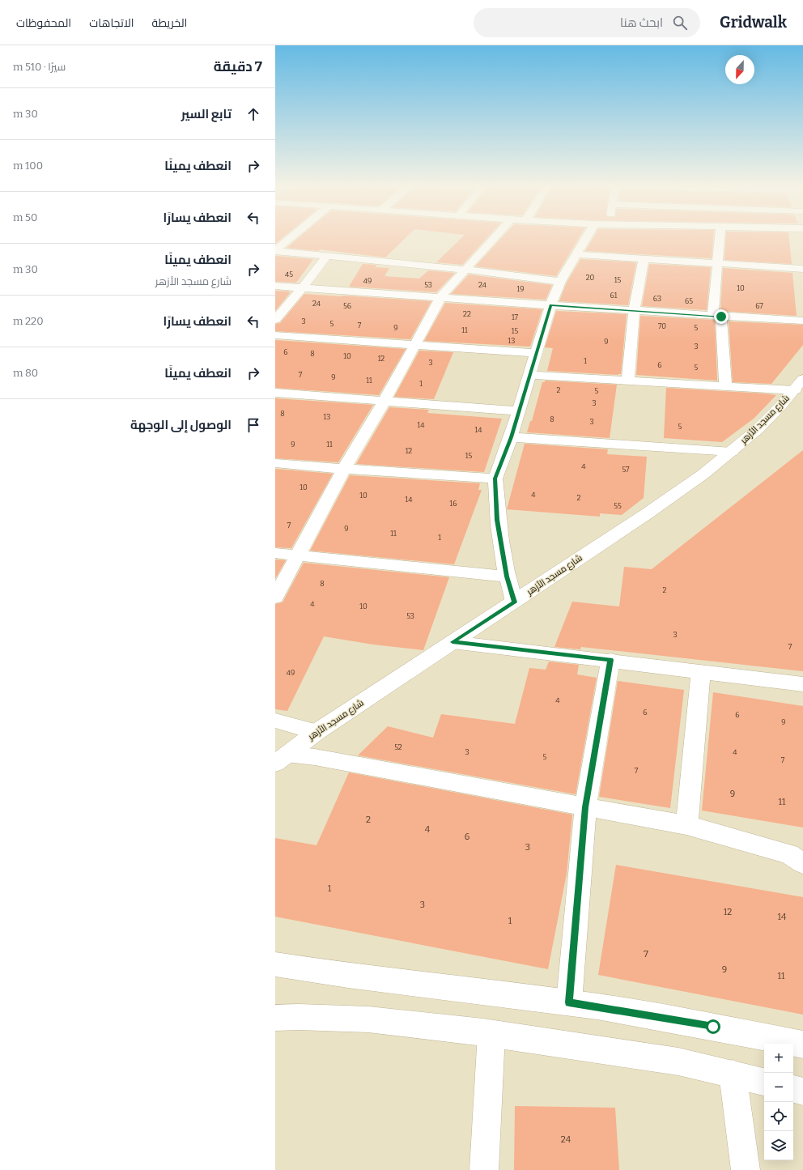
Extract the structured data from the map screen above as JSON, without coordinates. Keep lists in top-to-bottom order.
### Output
{
  "streets": {
    "street": ["شارع مسجد الأزهر"]
  },
  "house_numbers": [
    "45",
    "20",
    "15",
    "49",
    "53",
    "24",
    "10",
    "19",
    "61",
    "63",
    "65",
    "24",
    "56",
    "67",
    "22",
    "17",
    "3",
    "5",
    "7",
    "70",
    "9",
    "5",
    "11",
    "15",
    "13",
    "9",
    "3",
    "6",
    "8",
    "10",
    "12",
    "1",
    "3",
    "6",
    "5",
    "7",
    "9",
    "11",
    "1",
    "2",
    "5",
    "3",
    "8",
    "13",
    "8",
    "3",
    "14",
    "5",
    "14",
    "9",
    "11",
    "12",
    "15",
    "4",
    "57",
    "10",
    "4",
    "10",
    "2",
    "14",
    "16",
    "55",
    "7",
    "9",
    "11",
    "1",
    "8",
    "2",
    "4",
    "10",
    "53",
    "3",
    "7",
    "49",
    "4",
    "6",
    "6",
    "9",
    "52",
    "3",
    "4",
    "5",
    "7",
    "7",
    "9",
    "11",
    "2",
    "4",
    "6",
    "3",
    "1",
    "3",
    "12",
    "14",
    "1",
    "7",
    "9",
    "11",
    "24"
  ],
  "north": "bottom",
  "page": {
    "header": "Gridwalk",
    "search": "ابحث هنا",
    "nav": ["الخريطة", "الاتجاهات", "المحفوظات"],
    "heading": ["7 دقيقة", "سيرًا · 510 m"],
    "list": [
      ["تابع السير", "30 m"],
      ["انعطف يمينًا", "100 m"],
      ["انعطف يسارًا", "50 m"],
      ["انعطف يمينًا", "شارع مسجد الأزهر", "30 m"],
      ["انعطف يسارًا", "220 m"],
      ["انعطف يمينًا", "80 m"],
      "الوصول إلى الوجهة"
    ],
    "map_buttons": ["+", "−"]
  }
}
